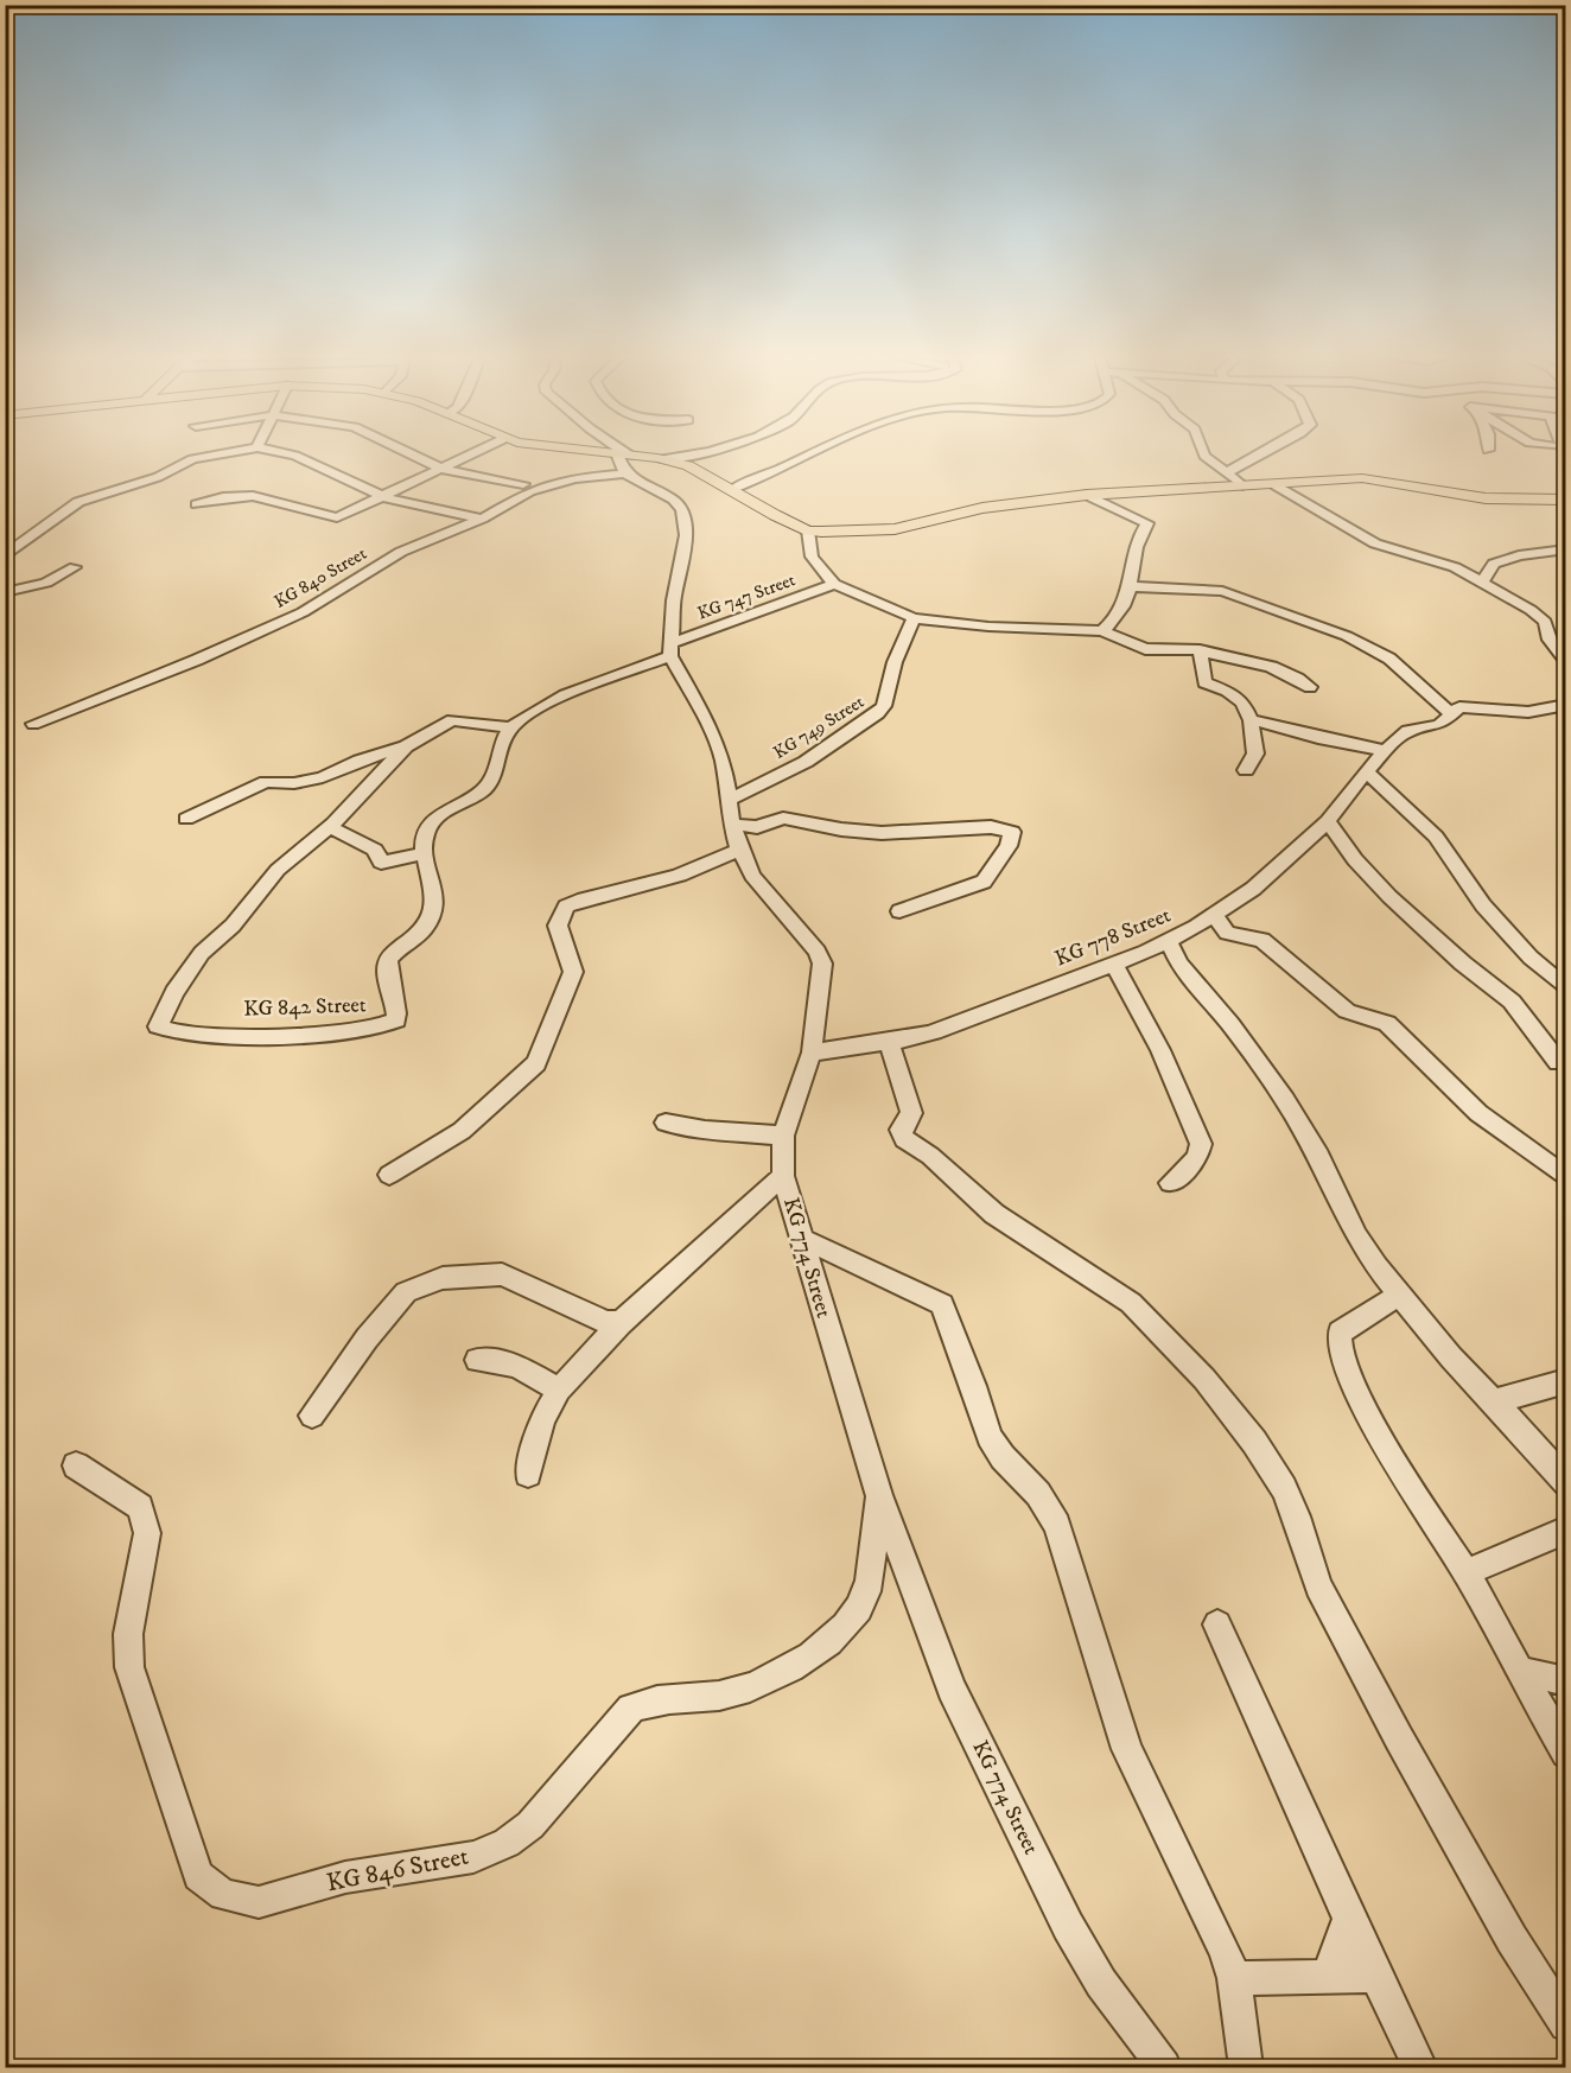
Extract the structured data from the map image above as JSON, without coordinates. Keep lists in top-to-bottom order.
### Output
{
  "streets": {
    "street": [
      "KG 840 Street",
      "KG 747 Street",
      "KG 749 Street",
      "KG 778 Street",
      "KG 842 Street",
      "KG 774 Street",
      "KG 846 Street"
    ]
  },
  "crossings": [
    ["KG 747 Street", "KG 774 Street"],
    ["KG 749 Street", "KG 774 Street"],
    ["KG 778 Street", "KG 774 Street"],
    ["KG 774 Street", "KG 846 Street"]
  ]
}
